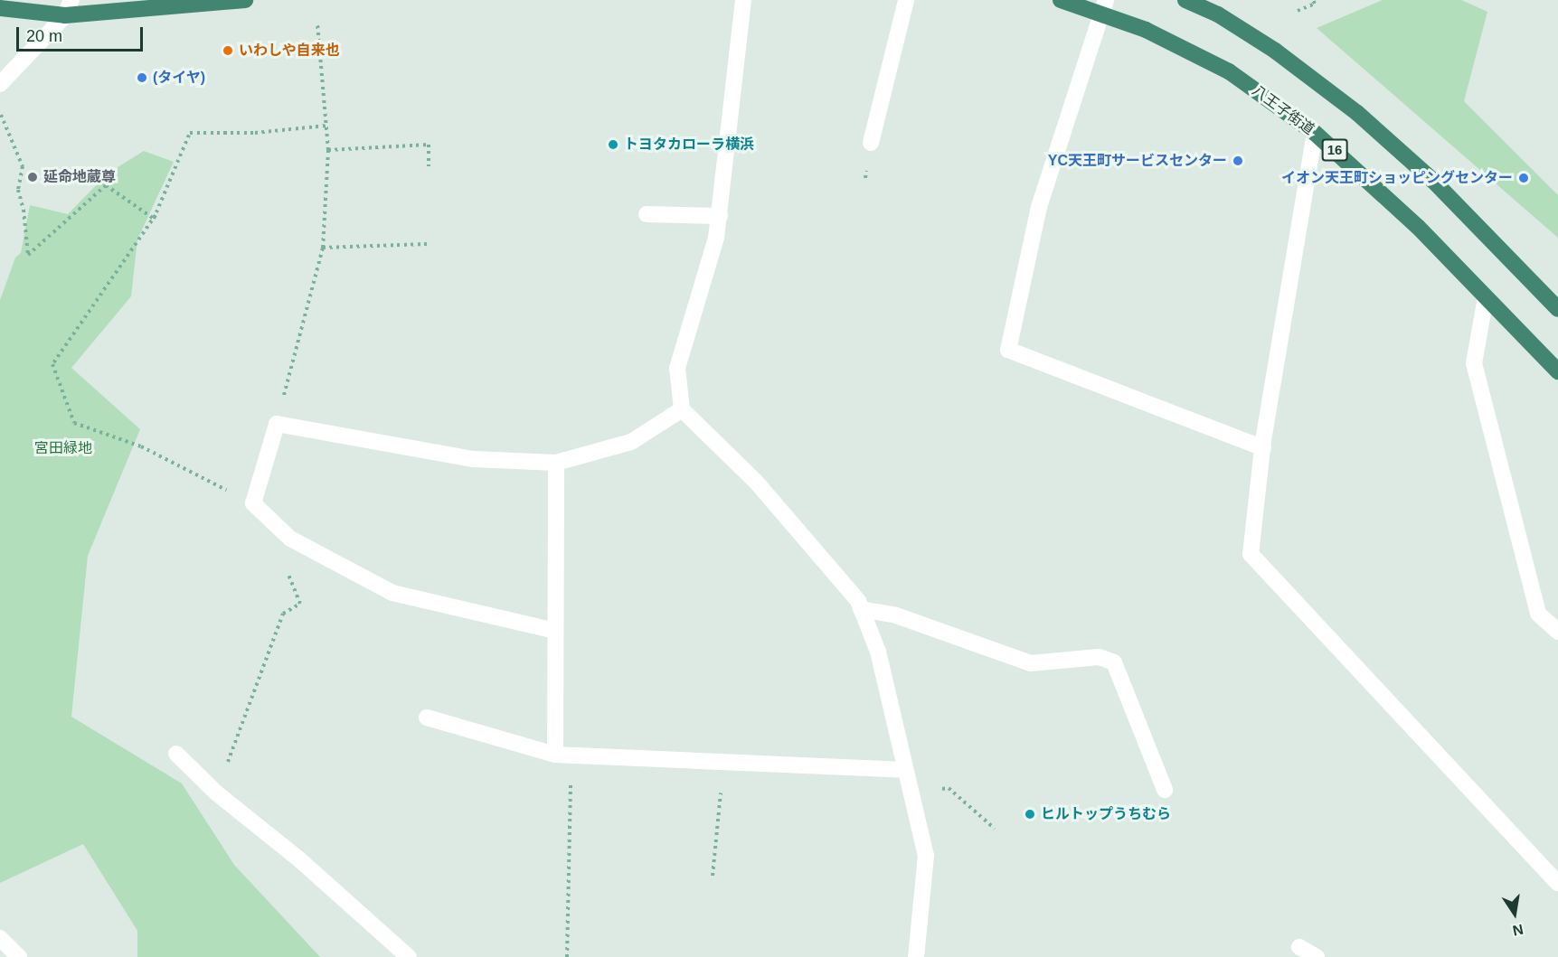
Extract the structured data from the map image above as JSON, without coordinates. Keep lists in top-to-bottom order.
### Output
{
  "streets": {
    "highway": ["八王子街道", "16"]
  },
  "parks": ["宮田緑地"],
  "places": [
    "いわしや自来也",
    "(タイヤ)",
    "トヨタカローラ横浜",
    "YC天王町サービスセンター",
    "延命地蔵尊",
    "イオン天王町ショッピングセンター",
    "ヒルトップうちむら"
  ],
  "scale_bar": "20 m",
  "north": "bottom"
}
